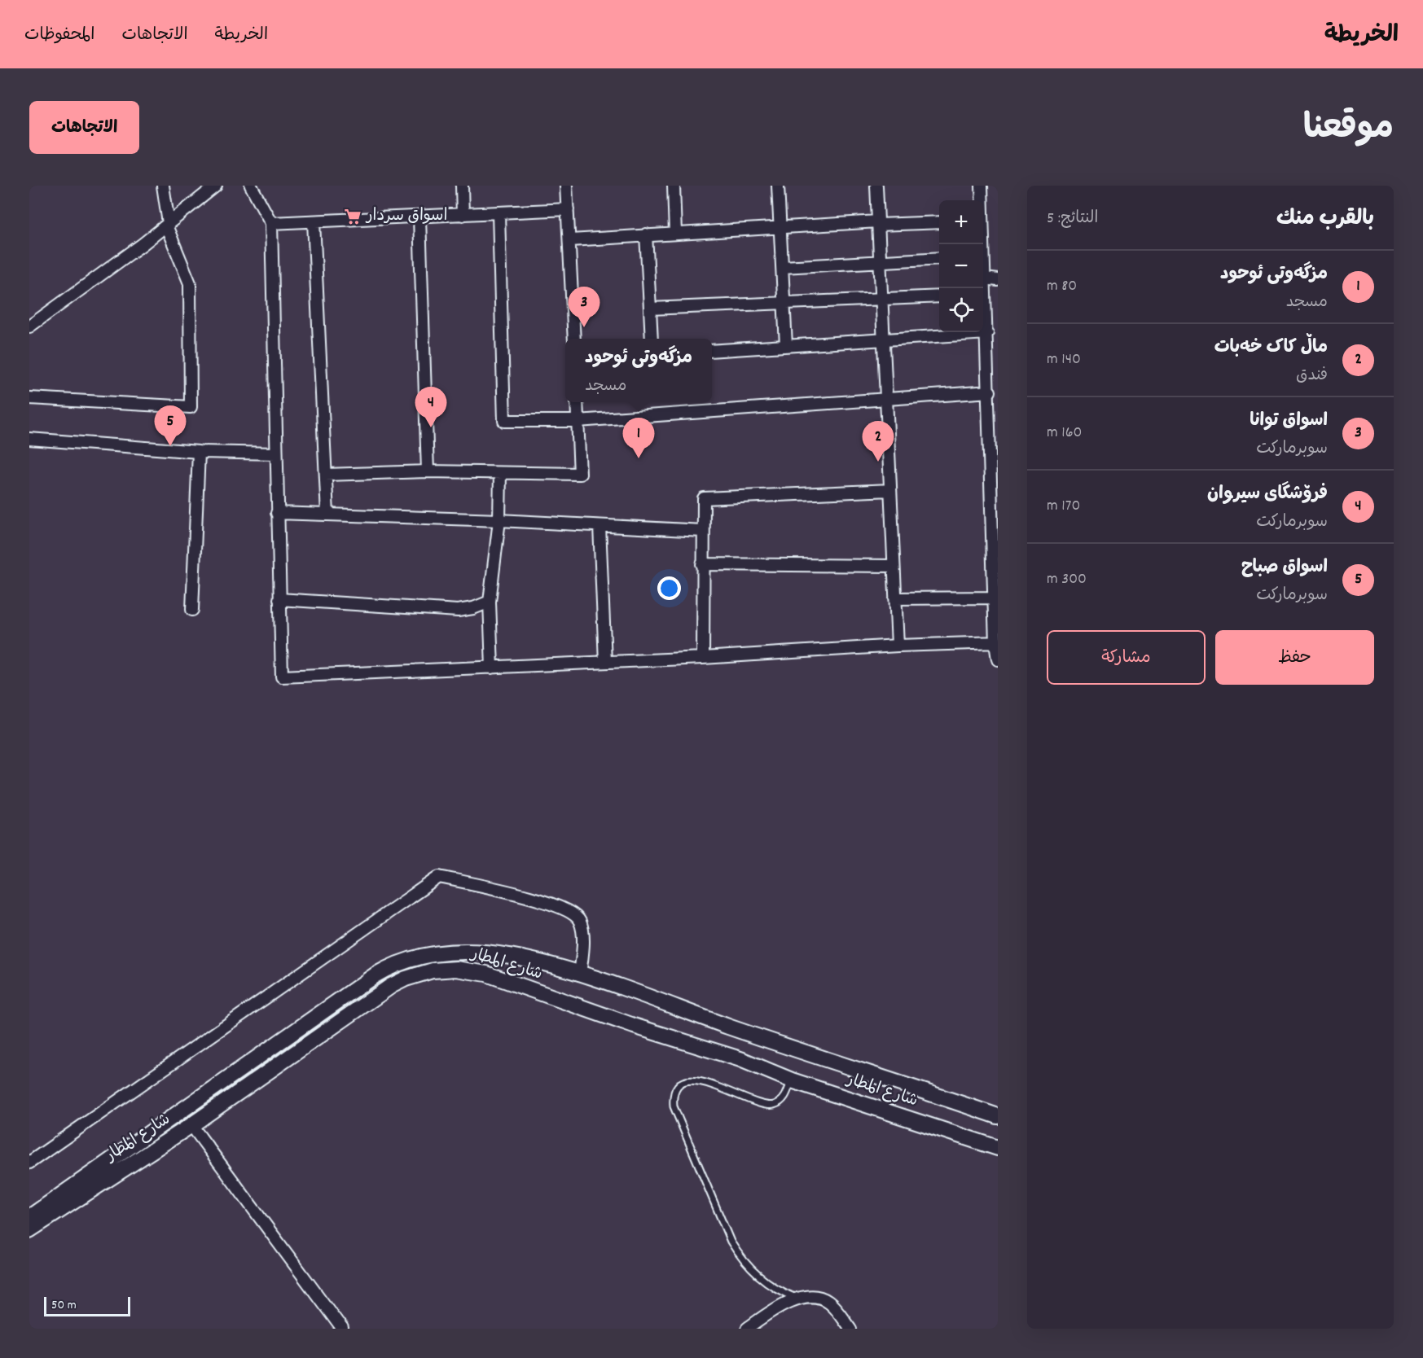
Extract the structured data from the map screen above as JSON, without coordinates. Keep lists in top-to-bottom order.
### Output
{
  "streets": {
    "main road": ["شارع المطار"]
  },
  "places": {
    "supermarket": ["اسواق سردار"]
  },
  "scale_bar": "50 m",
  "page": {
    "header": "الخريطة",
    "nav": ["الخريطة", "الاتجاهات", "المحفوظات"],
    "title": "موقعنا",
    "buttons": [
      "الاتجاهات",
      ["حفظ", "مشاركة"]
    ],
    "heading": ["بالقرب منك", "النتائج: 5"],
    "map_buttons": ["+", "−"],
    "list": [
      {
        "mark": "1",
        "name": "مزگەوتی ئوحود",
        "note": "مسجد",
        "value": "80 m"
      },
      {
        "mark": "2",
        "name": "ماڵ کاک خەبات",
        "note": "فندق",
        "value": "140 m"
      },
      {
        "mark": "3",
        "name": "اسواق توانا",
        "note": "سوبرماركت",
        "value": "160 m"
      },
      {
        "mark": "4",
        "name": "فرۆشگای سیروان",
        "note": "سوبرماركت",
        "value": "170 m"
      },
      {
        "mark": "5",
        "name": "اسواق صباح",
        "note": "سوبرماركت",
        "value": "300 m"
      }
    ],
    "pins": [
      "3",
      "4",
      "5",
      "1",
      "2"
    ],
    "popup": ["مزگەوتی ئوحود", "مسجد"],
    "scale": "50 m"
  }
}
